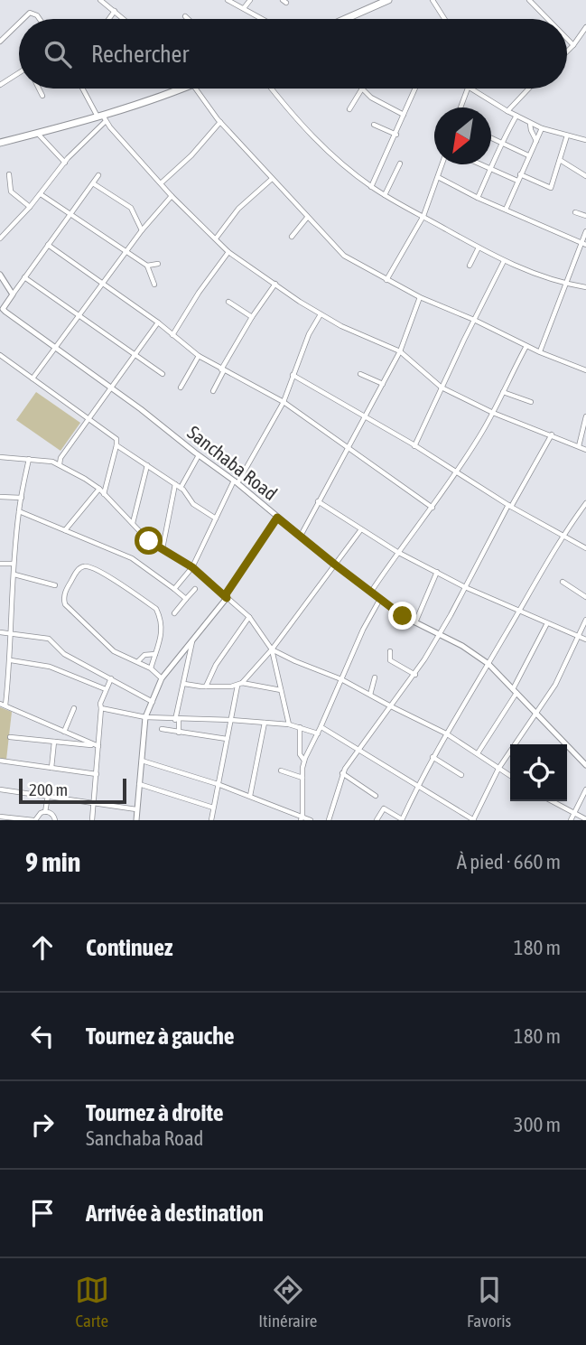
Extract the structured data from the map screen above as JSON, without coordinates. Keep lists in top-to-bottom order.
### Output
{
  "streets": {
    "street": ["Sanchaba Road"]
  },
  "scale_bar": "200 m",
  "north": "bottom left",
  "page": {
    "search": "Rechercher",
    "scale": "200 m",
    "heading": ["9 min", "À pied · 660 m"],
    "list": [
      ["Continuez", "180 m"],
      ["Tournez à gauche", "180 m"],
      ["Tournez à droite", "Sanchaba Road", "300 m"],
      "Arrivée à destination"
    ],
    "nav": ["Carte", "Itinéraire", "Favoris"]
  }
}
